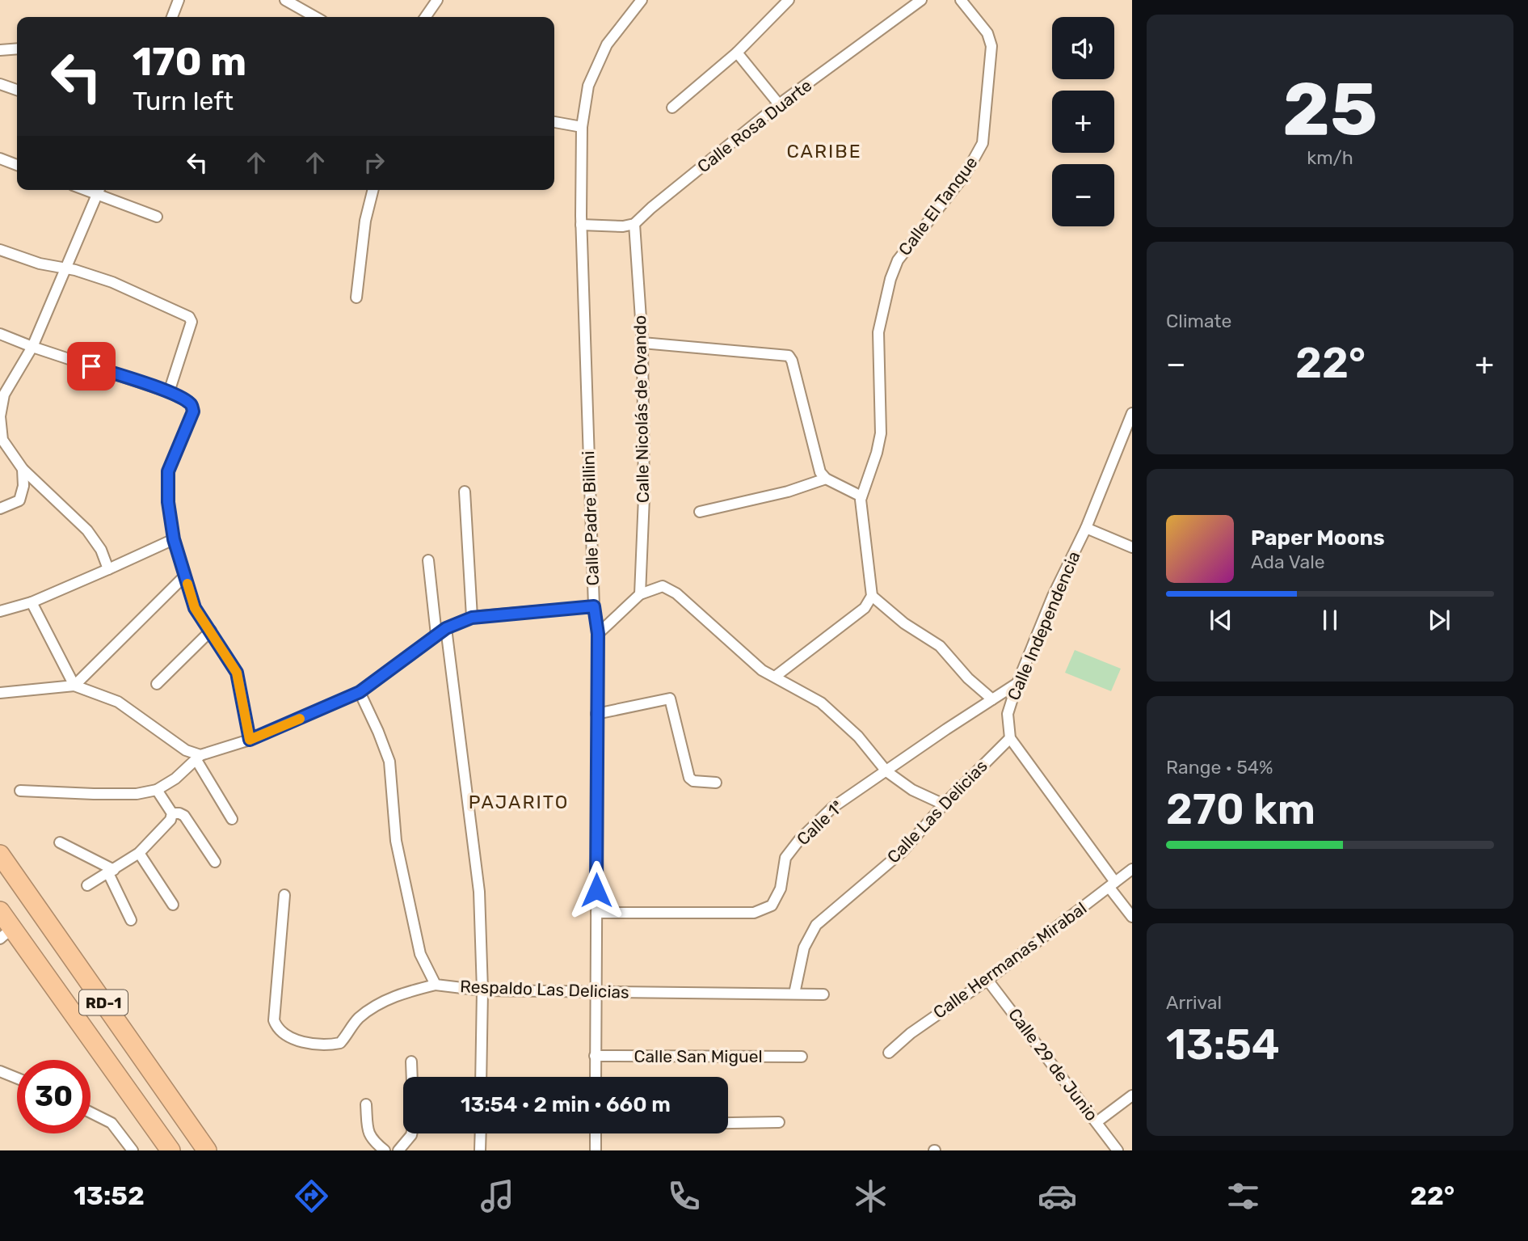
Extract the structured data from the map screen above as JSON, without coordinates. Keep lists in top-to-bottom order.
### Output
{
  "streets": {
    "highway": ["RD-1"],
    "street": [
      "Calle Rosa Duarte",
      "Calle El Tanque",
      "Calle Nicolás de Ovando",
      "Calle Padre Billini",
      "Calle Independencia",
      "Calle Las Delicias",
      "Calle 1ª",
      "Calle Hermanas Mirabal",
      "Respaldo Las Delicias",
      "Calle San Miguel",
      "Calle 29 de Junio"
    ]
  },
  "crossings": [
    ["Calle Rosa Duarte", "Calle Nicolás de Ovando"],
    ["Calle Padre Billini", "Calle 1ª"],
    ["Calle Padre Billini", "Respaldo Las Delicias"],
    ["Calle Padre Billini", "Calle San Miguel"],
    ["Calle Independencia", "Calle Las Delicias"],
    ["Calle Independencia", "Calle 1ª"],
    ["Calle Las Delicias", "Respaldo Las Delicias"],
    ["Calle Hermanas Mirabal", "Calle 29 de Junio"]
  ],
  "districts": ["CARIBE", "PAJARITO"],
  "page": {
    "tile": [
      ["25", "km/h"],
      "Climate",
      ["Range · 54%", "270 km"],
      ["Arrival", "13:54"]
    ],
    "map_buttons": ["+", "−"],
    "turn": ["170 m", "Turn left"],
    "heat": ["−", "22°", "+"],
    "song": ["Paper Moons", "Ada Vale"],
    "limit": "30",
    "trip": "13:54 · 2 min · 660 m",
    "tabs": ["13:52", "22°"]
  }
}
